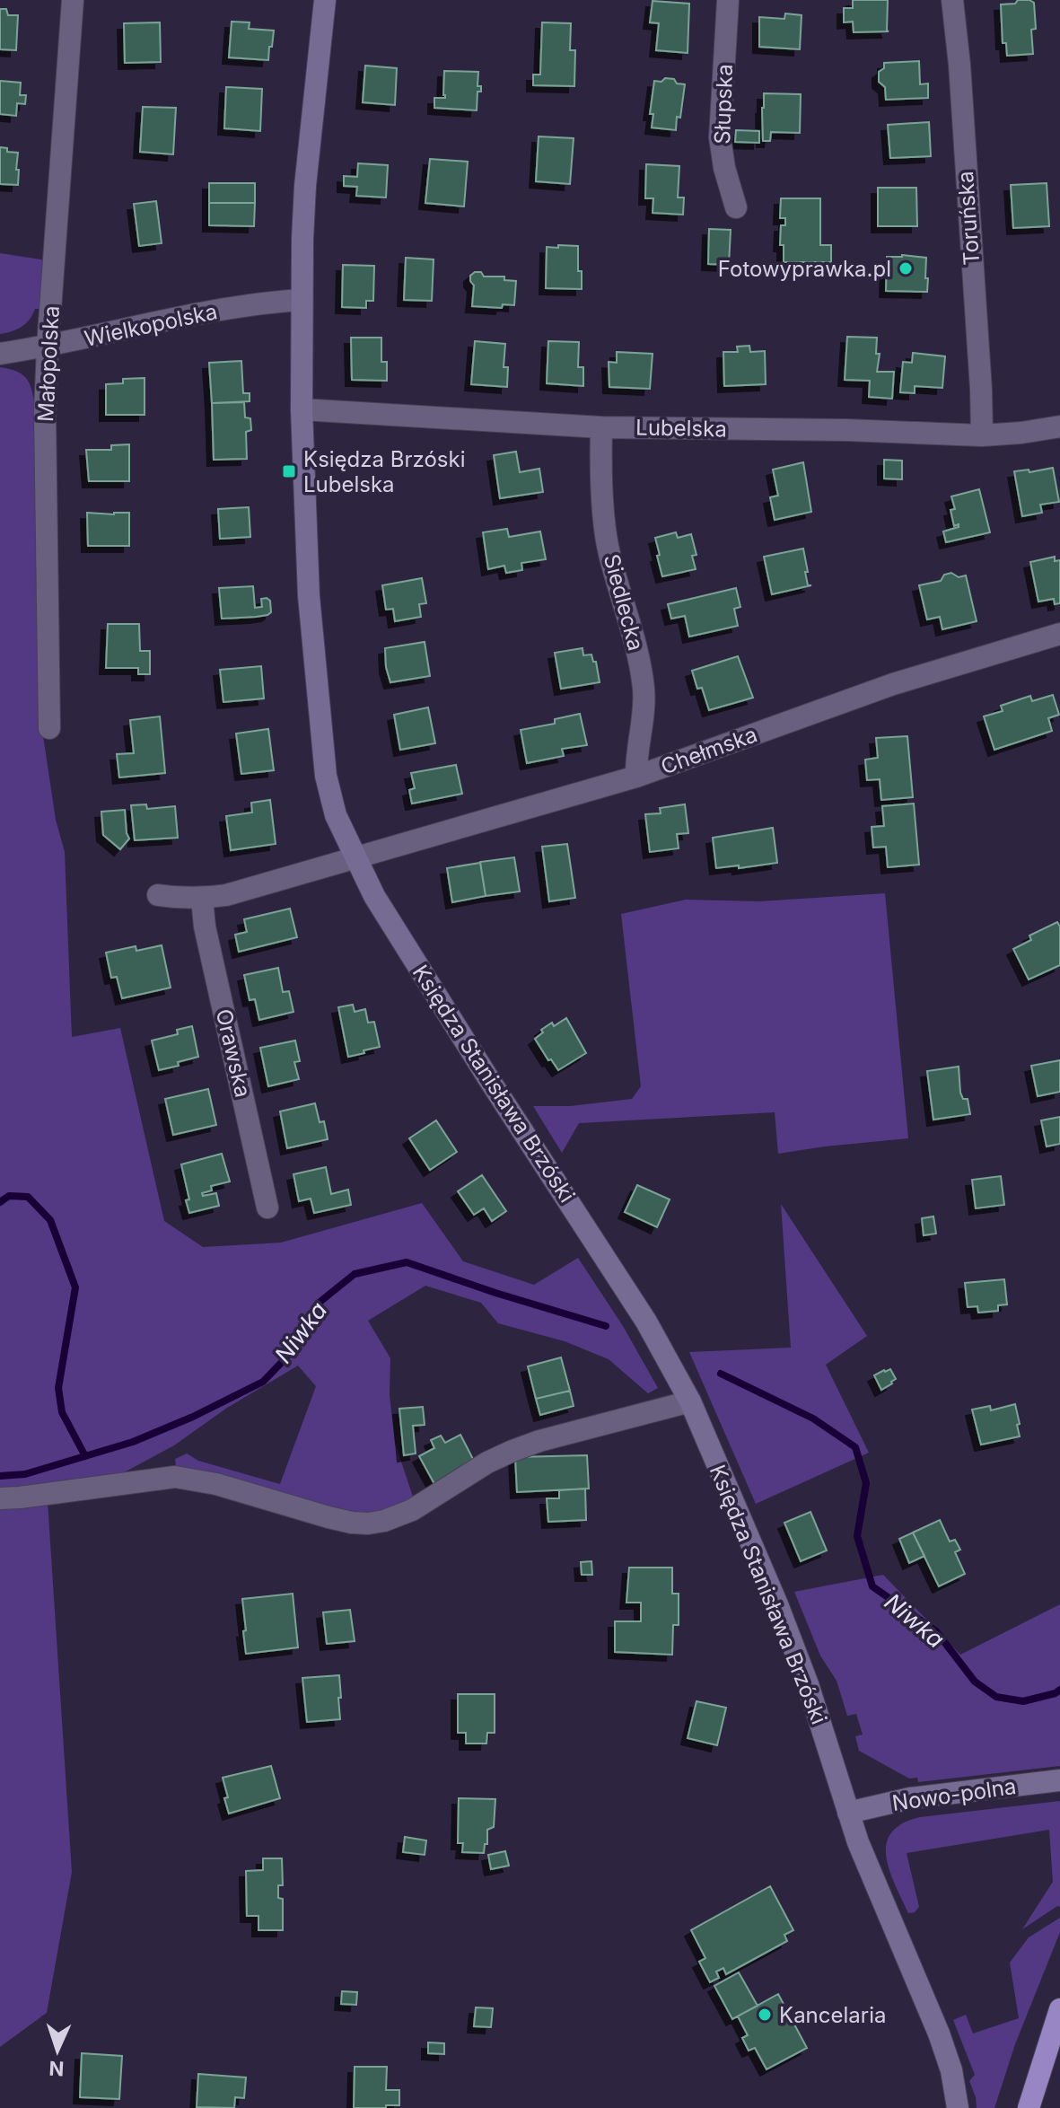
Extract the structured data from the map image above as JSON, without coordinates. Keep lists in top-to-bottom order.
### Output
{
  "streets": {
    "street": [
      "Słupska",
      "Toruńska",
      "Wielkopolska",
      "Małopolska",
      "Lubelska",
      "Siedlecka",
      "Chełmska",
      "Orawska",
      "Księdza Stanisława Brzóski",
      "Nowo-polna"
    ]
  },
  "crossings": [
    ["Toruńska", "Lubelska"],
    ["Wielkopolska", "Małopolska"],
    ["Wielkopolska", "Księdza Stanisława Brzóski"],
    ["Lubelska", "Siedlecka"],
    ["Lubelska", "Księdza Stanisława Brzóski"],
    ["Siedlecka", "Chełmska"],
    ["Chełmska", "Księdza Stanisława Brzóski"],
    ["Księdza Stanisława Brzóski", "Nowo-polna"]
  ],
  "water": ["Niwka"],
  "places": {
    "other": ["Fotowyprawka.pl", "Kancelaria"],
    "transit": ["Księdza Brzóski Lubelska"]
  },
  "north": "bottom"
}
